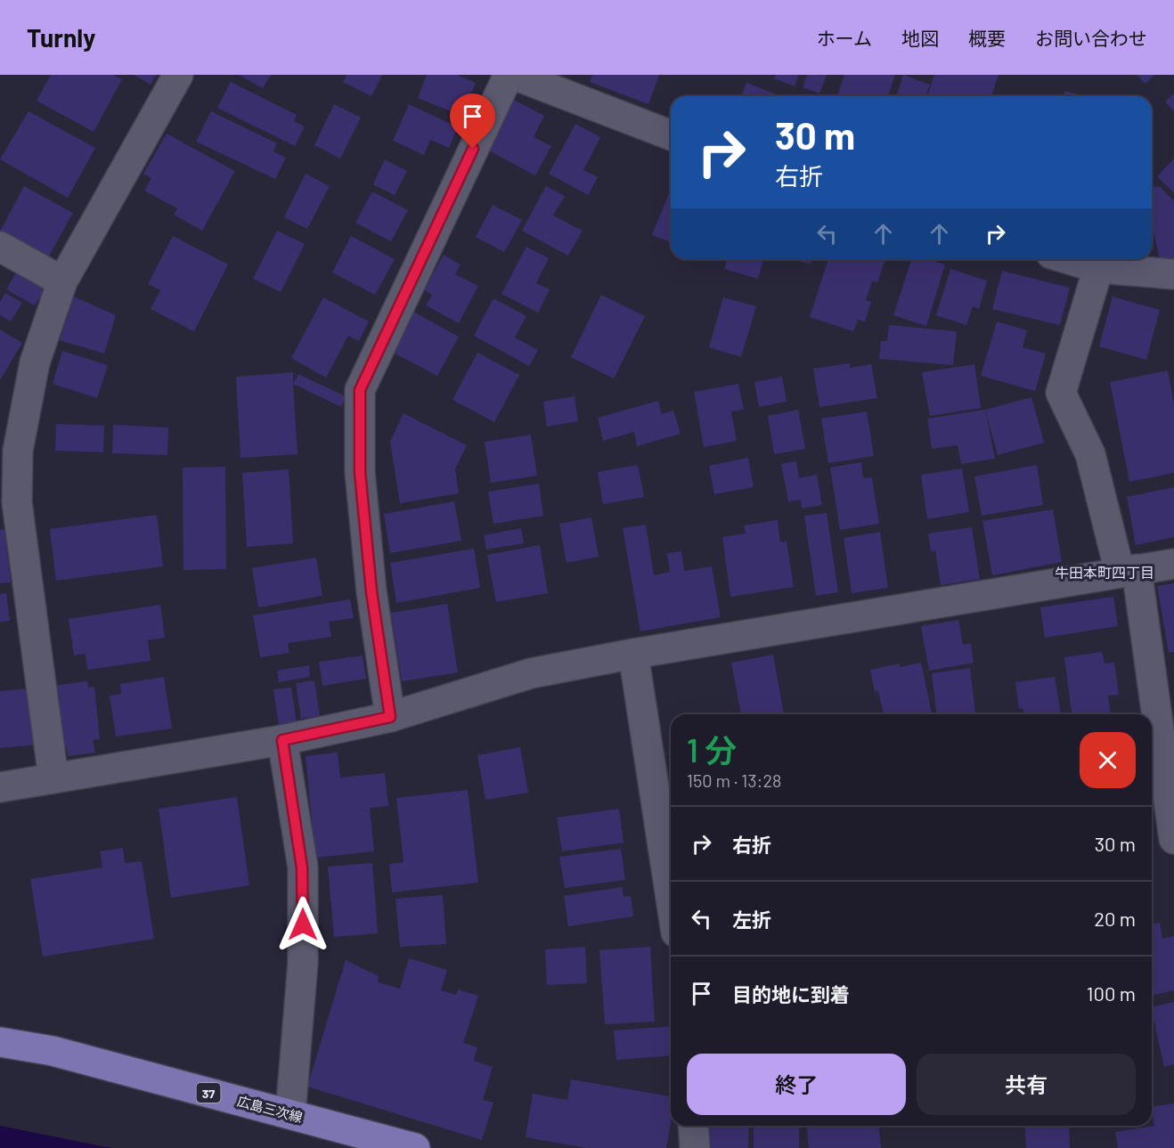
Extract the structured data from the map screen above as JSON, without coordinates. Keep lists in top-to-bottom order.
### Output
{
  "streets": {
    "main road": ["37", "広島三次線"]
  },
  "districts": ["牛田本町四丁目"],
  "page": {
    "header": "Turnly",
    "nav": [
      "ホーム",
      "地図",
      "概要",
      "お問い合わせ"
    ],
    "turn": ["30 m", "右折"],
    "heading": ["1 分", "150 m · 13:28"],
    "list": [
      {
        "name": "右折",
        "value": "30 m"
      },
      {
        "name": "左折",
        "value": "20 m"
      },
      {
        "name": "目的地に到着",
        "value": "100 m"
      }
    ],
    "buttons": ["終了", "共有"]
  }
}
